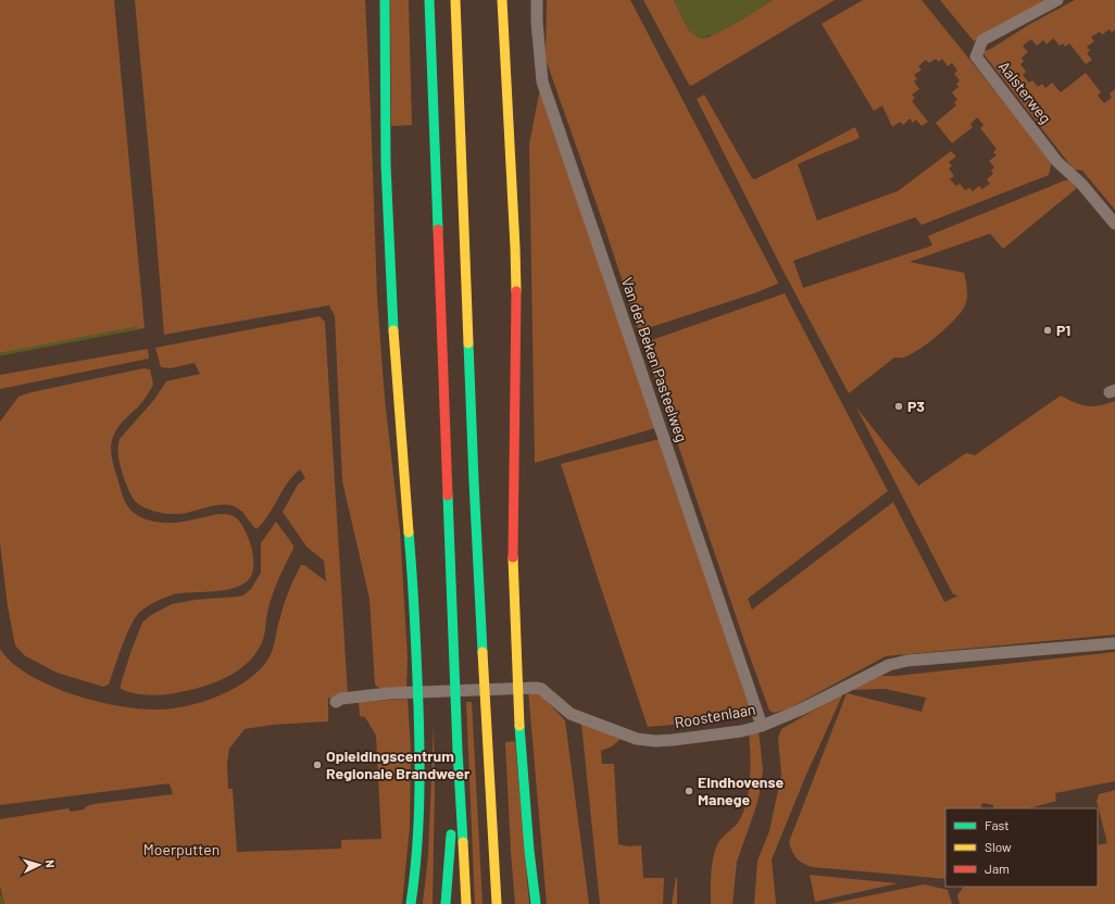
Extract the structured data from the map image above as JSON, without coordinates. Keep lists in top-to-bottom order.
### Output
{
  "streets": {
    "street": ["Aalsterweg", "Van der Beken Pasteelweg", "Roostenlaan"]
  },
  "crossings": [
    ["Van der Beken Pasteelweg", "Roostenlaan"]
  ],
  "parks": ["Moerputten"],
  "places": [
    "P1",
    "P3",
    "Opleidingscentrum Regionale Brandweer",
    "Eindhovense Manege"
  ],
  "legend": ["Fast", "Slow", "Jam"],
  "north": "right"
}
